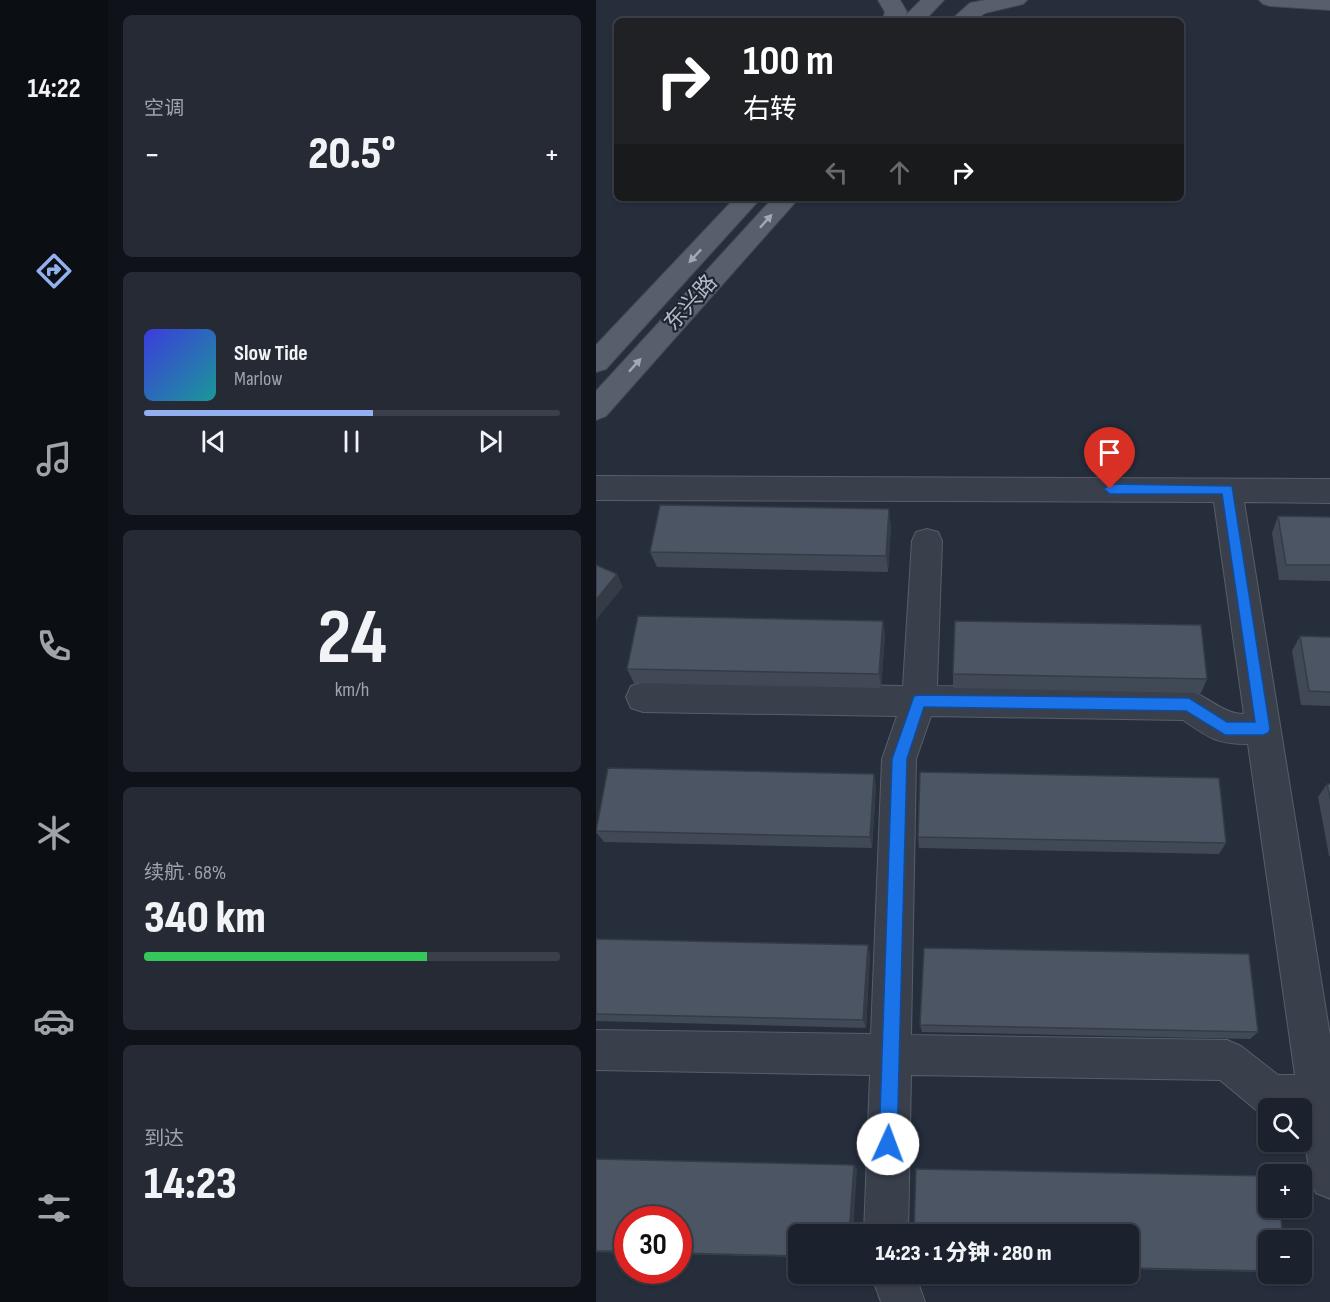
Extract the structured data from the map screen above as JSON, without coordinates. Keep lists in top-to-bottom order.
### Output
{
  "streets": {
    "main road": ["东兴路"]
  },
  "page": {
    "tabs": "14:22",
    "tile": [
      "空调",
      ["24", "km/h"],
      ["续航 · 68%", "340 km"],
      ["到达", "14:23"]
    ],
    "turn": ["100 m", "右转"],
    "heat": ["−", "20.5°", "+"],
    "song": ["Slow Tide", "Marlow"],
    "map_buttons": ["+", "−"],
    "limit": "30",
    "trip": "14:23 · 1 分钟 · 280 m"
  }
}
